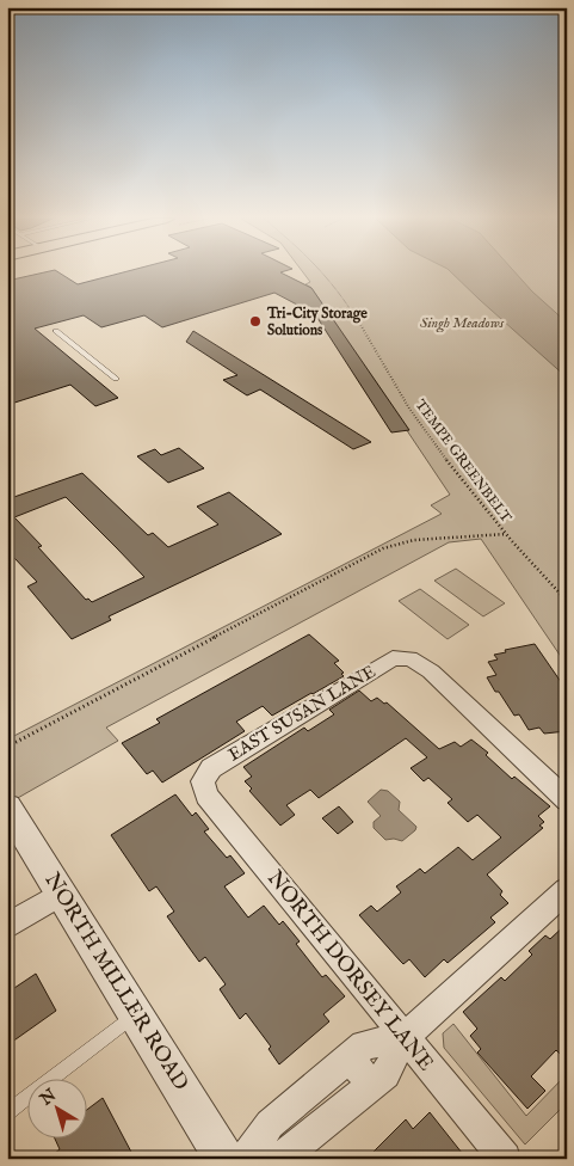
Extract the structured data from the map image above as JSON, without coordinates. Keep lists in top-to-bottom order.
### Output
{
  "streets": {
    "street": ["EAST SUSAN LANE", "NORTH DORSEY LANE", "NORTH MILLER ROAD"],
    "path": ["TEMPE GREENBELT"]
  },
  "crossings": [
    ["EAST SUSAN LANE", "NORTH DORSEY LANE"]
  ],
  "parks": ["Singh Meadows"],
  "places": ["Tri-City Storage Solutions"],
  "north": "top left"
}
